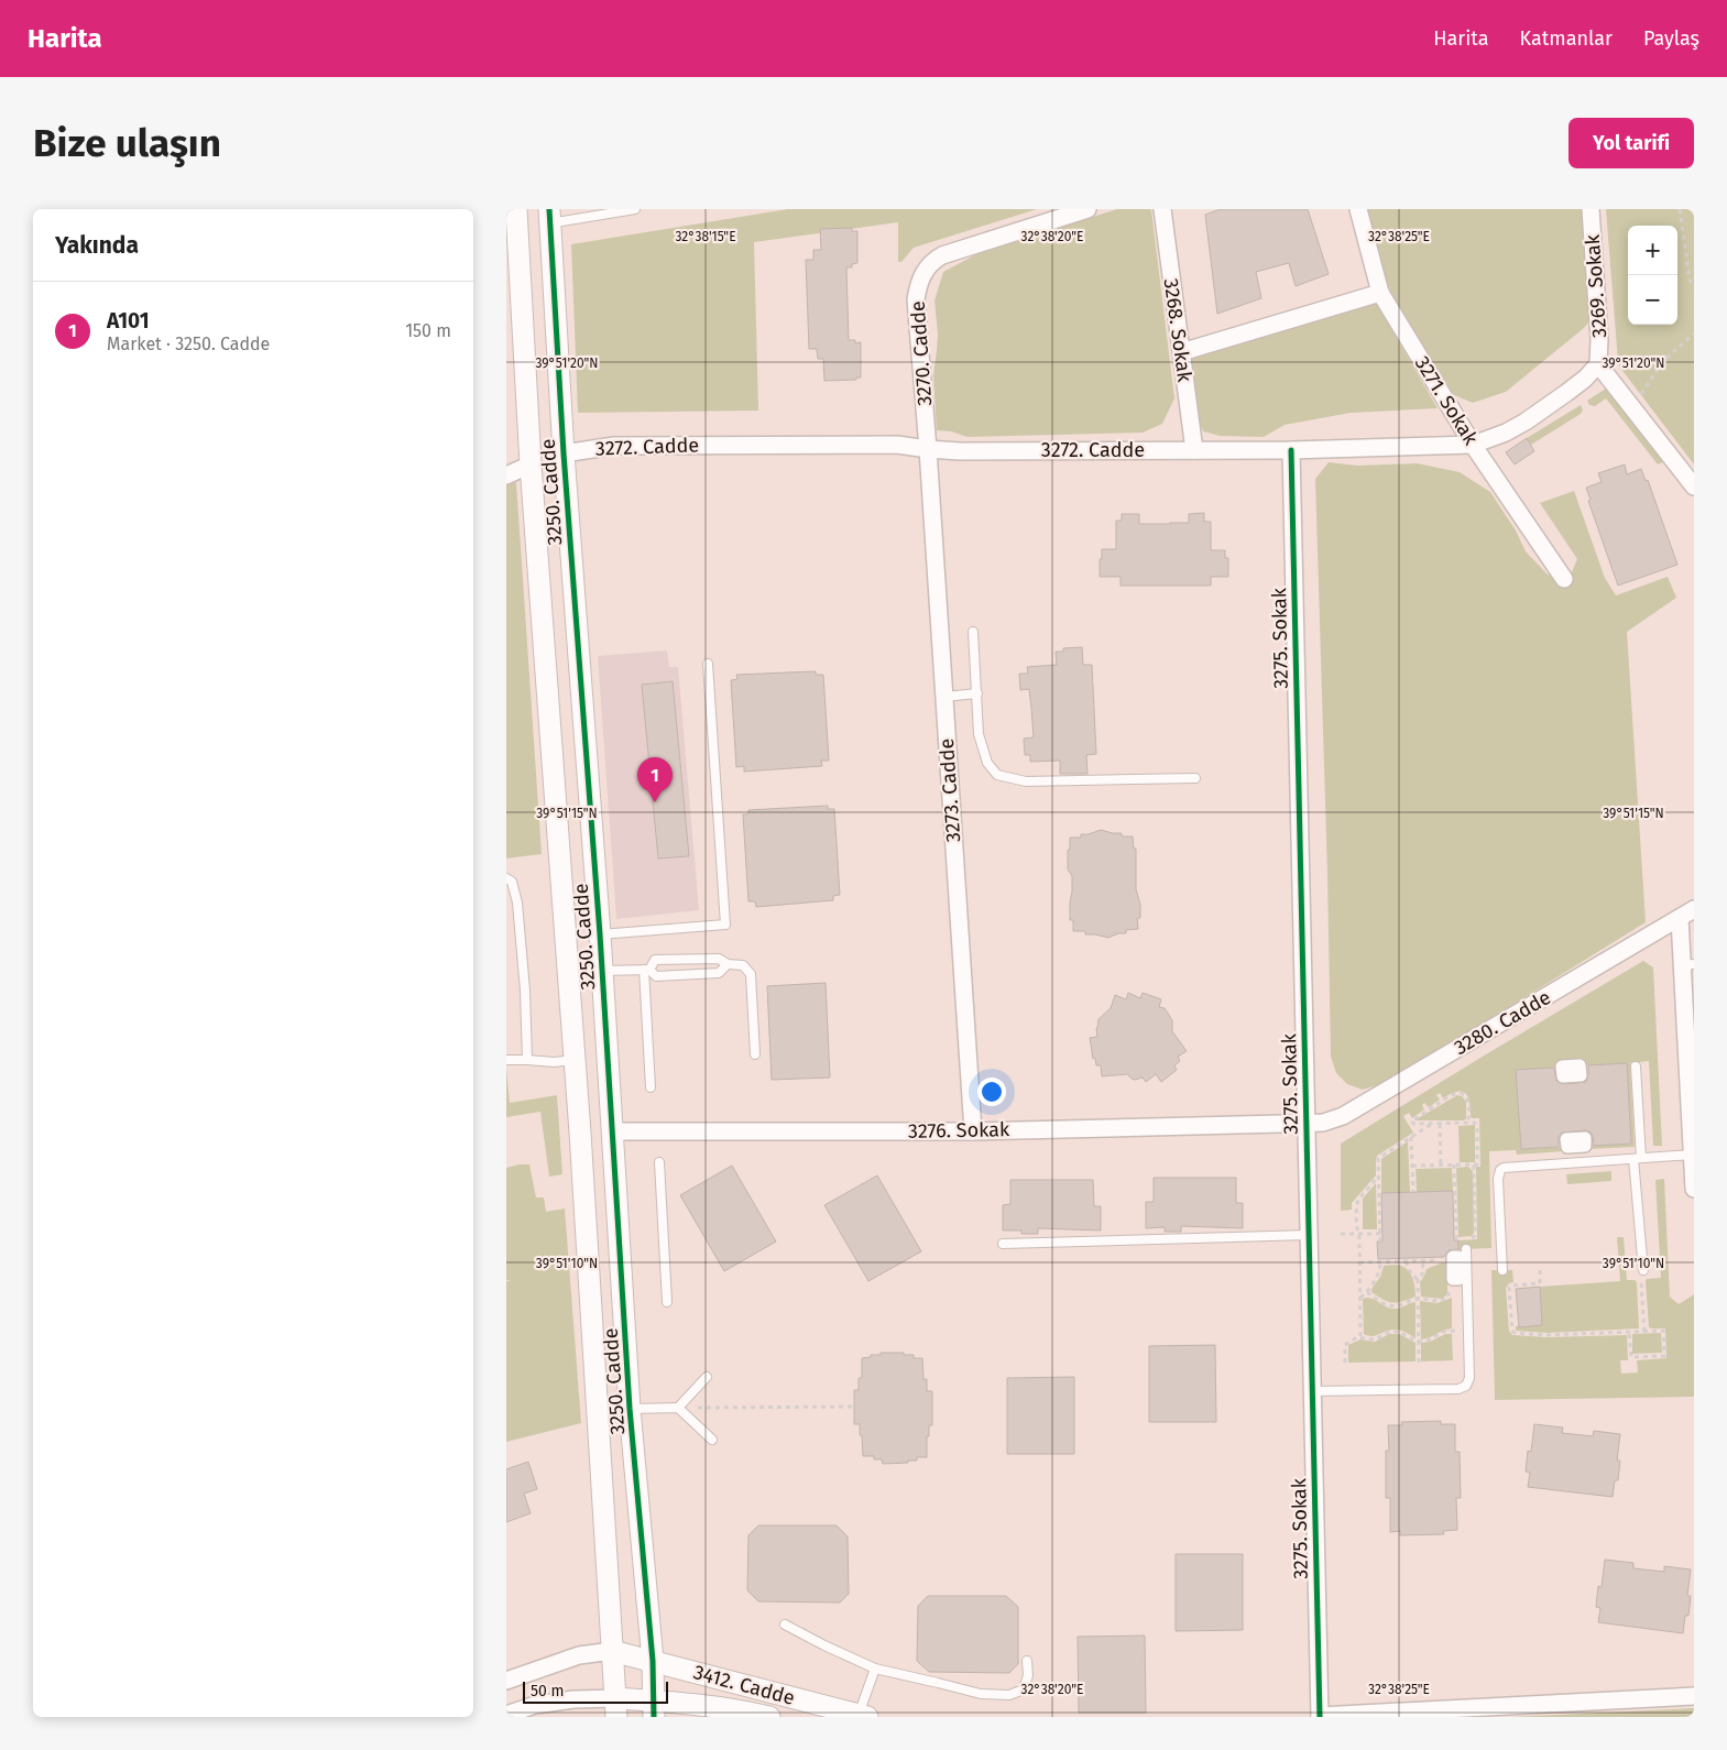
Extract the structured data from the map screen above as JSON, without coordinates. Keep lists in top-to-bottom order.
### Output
{
  "streets": {
    "street": [
      "3269. Sokak",
      "3268. Sokak",
      "3270. Cadde",
      "3271. Sokak",
      "3272. Cadde",
      "3250. Cadde",
      "3275. Sokak",
      "3273. Cadde",
      "3280. Cadde",
      "3276. Sokak",
      "3412. Cadde"
    ]
  },
  "crossings": [
    ["3269. Sokak", "3272. Cadde"],
    ["3268. Sokak", "3272. Cadde"],
    ["3270. Cadde", "3272. Cadde"],
    ["3270. Cadde", "3273. Cadde"],
    ["3271. Sokak", "3272. Cadde"],
    ["3272. Cadde", "3250. Cadde"],
    ["3272. Cadde", "3275. Sokak"],
    ["3272. Cadde", "3273. Cadde"],
    ["3250. Cadde", "3276. Sokak"],
    ["3250. Cadde", "3412. Cadde"],
    ["3275. Sokak", "3280. Cadde"],
    ["3275. Sokak", "3276. Sokak"],
    ["3273. Cadde", "3276. Sokak"],
    ["3280. Cadde", "3276. Sokak"]
  ],
  "scale_bar": "50 m",
  "page": {
    "header": "Harita",
    "nav": ["Harita", "Katmanlar", "Paylaş"],
    "buttons": "Yol tarifi",
    "title": "Bize ulaşın",
    "heading": "Yakında",
    "map_buttons": ["+", "−"],
    "list": [
      {
        "mark": "1",
        "name": "A101",
        "note": "Market · 3250. Cadde",
        "value": "150 m"
      }
    ],
    "pins": "1",
    "scale": "50 m"
  },
  "coordinates": [
    "32°38'15\"E",
    "32°38'20\"E",
    "32°38'25\"E",
    "39°51'20\"N",
    "39°51'15\"N",
    "39°51'10\"N"
  ]
}
